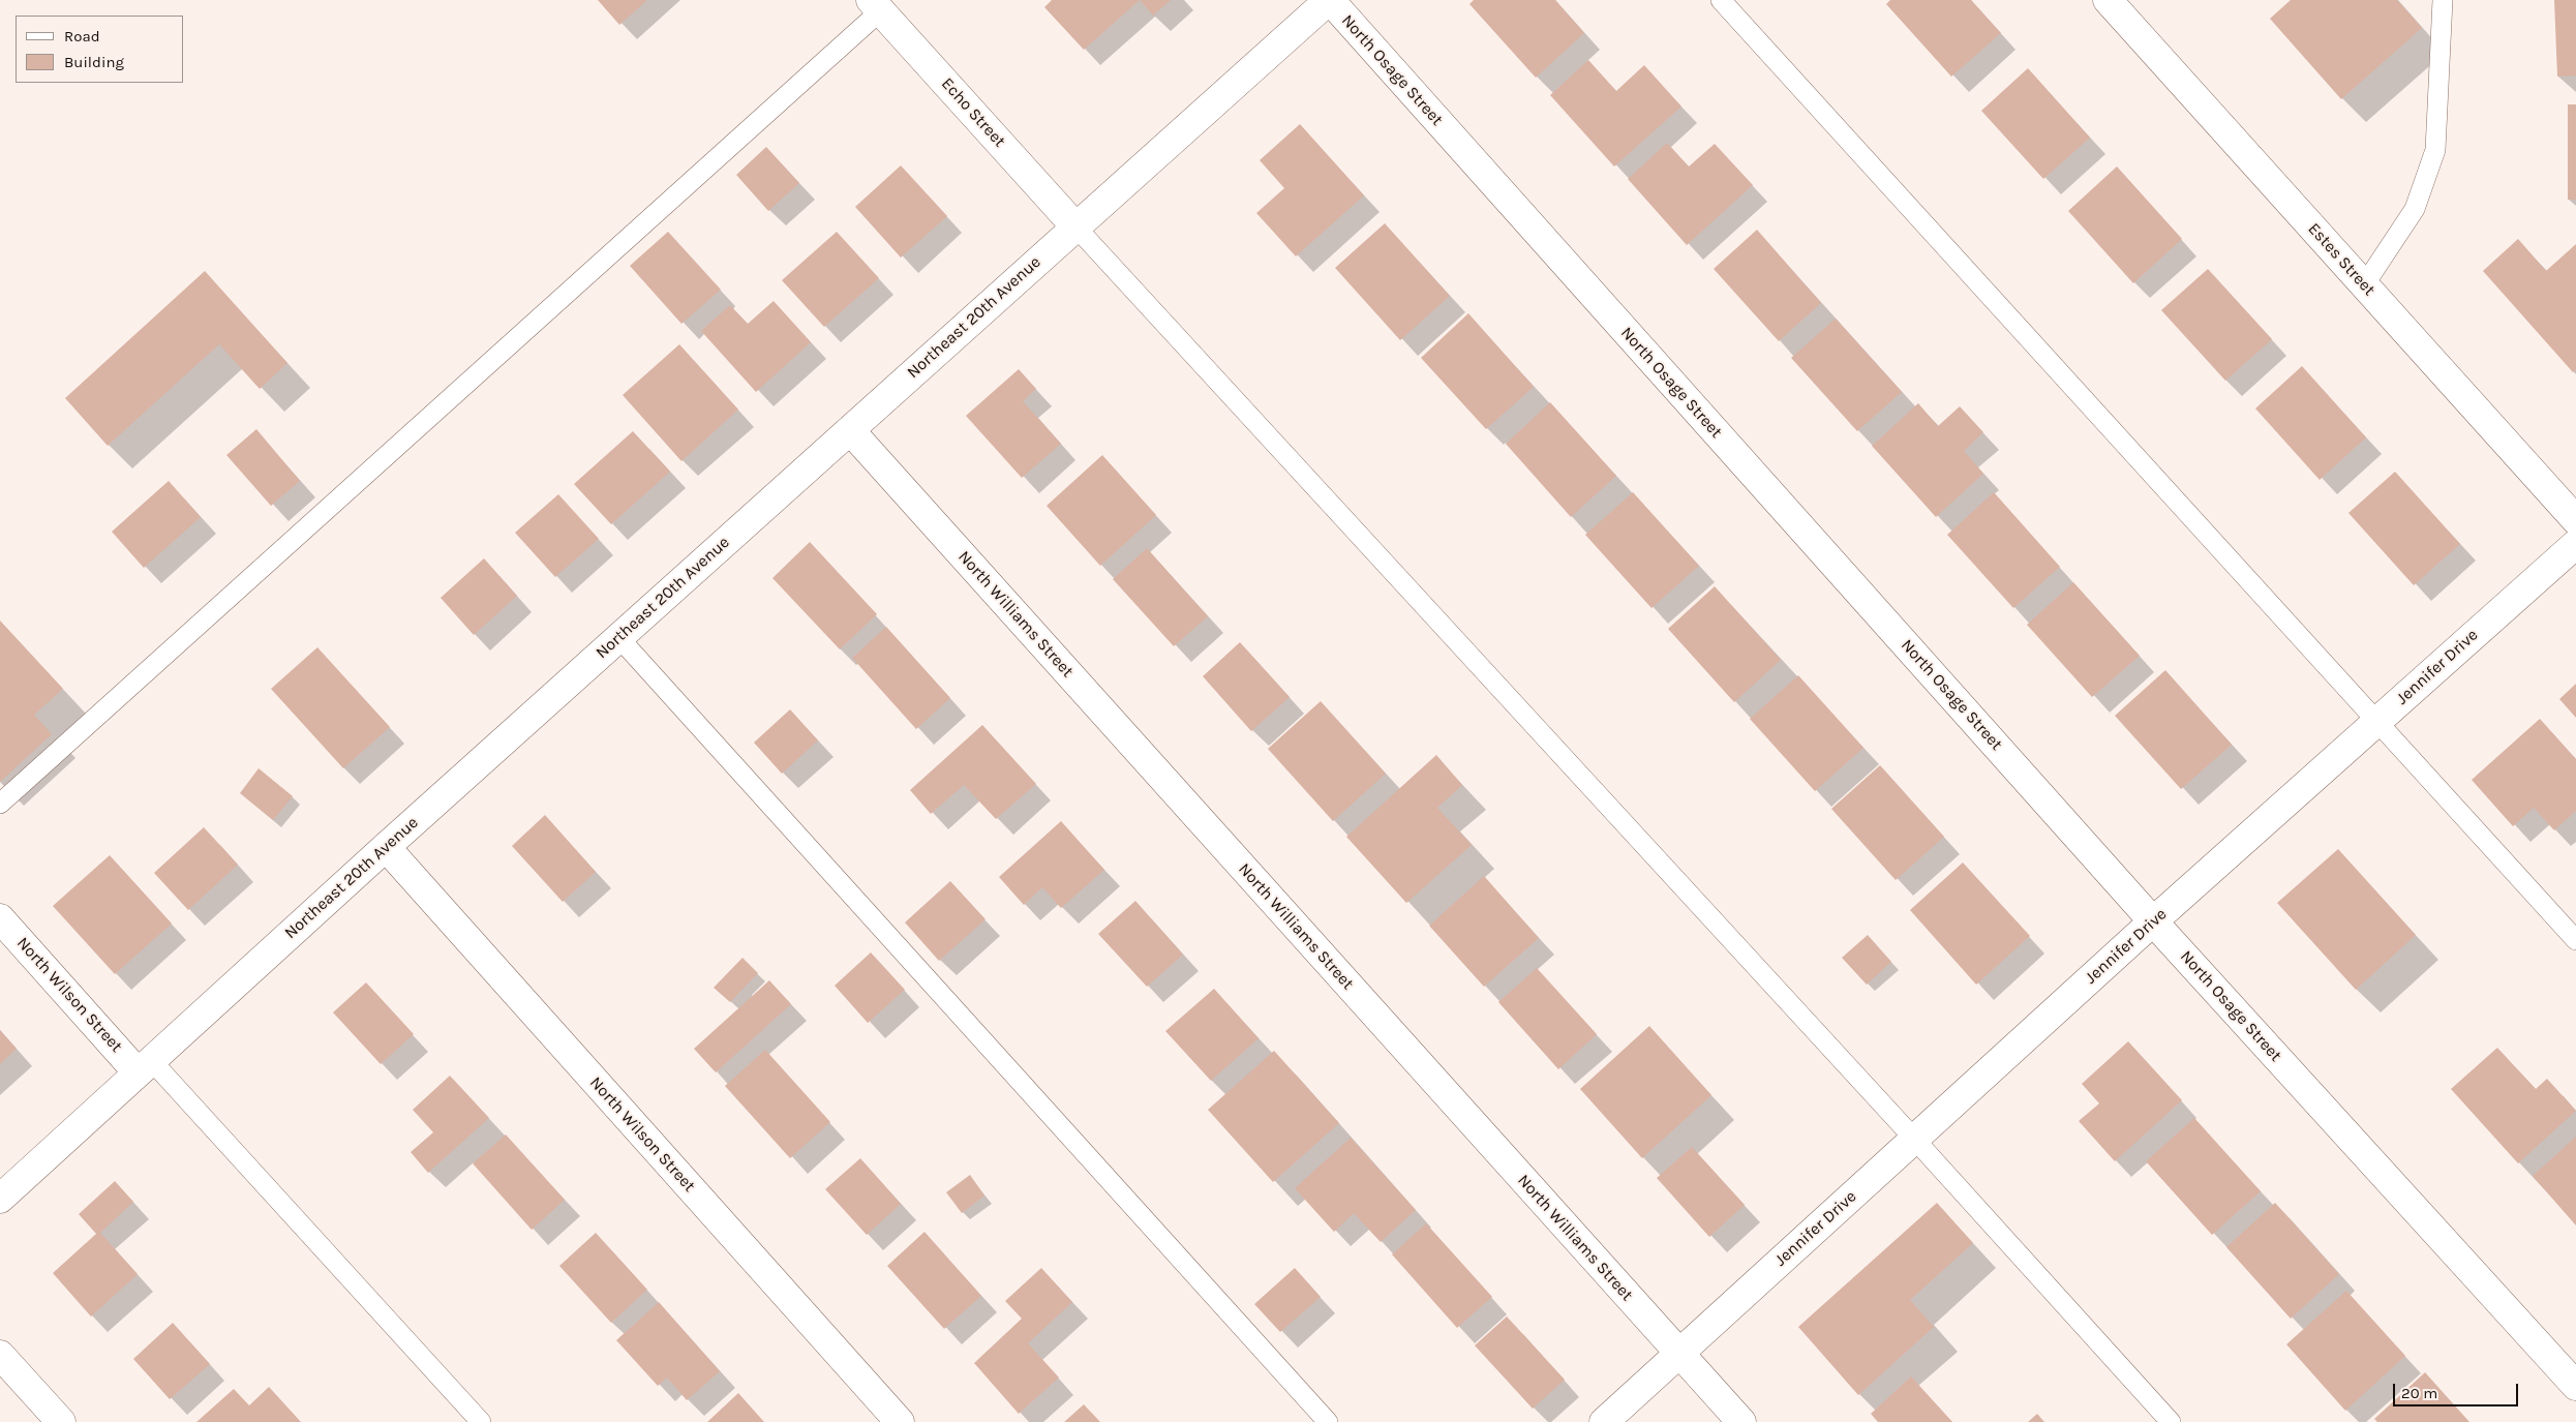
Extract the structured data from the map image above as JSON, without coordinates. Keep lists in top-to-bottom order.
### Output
{
  "streets": {
    "street": [
      "North Osage Street",
      "Echo Street",
      "Estes Street",
      "Northeast 20th Avenue",
      "North Williams Street",
      "Jennifer Drive",
      "North Wilson Street"
    ]
  },
  "crossings": [
    ["North Osage Street", "Northeast 20th Avenue"],
    ["North Osage Street", "Jennifer Drive"],
    ["Echo Street", "Northeast 20th Avenue"],
    ["Northeast 20th Avenue", "North Williams Street"],
    ["Northeast 20th Avenue", "North Wilson Street"],
    ["North Williams Street", "Jennifer Drive"]
  ],
  "legend": ["Road", "Building"],
  "scale_bar": "20 m"
}
